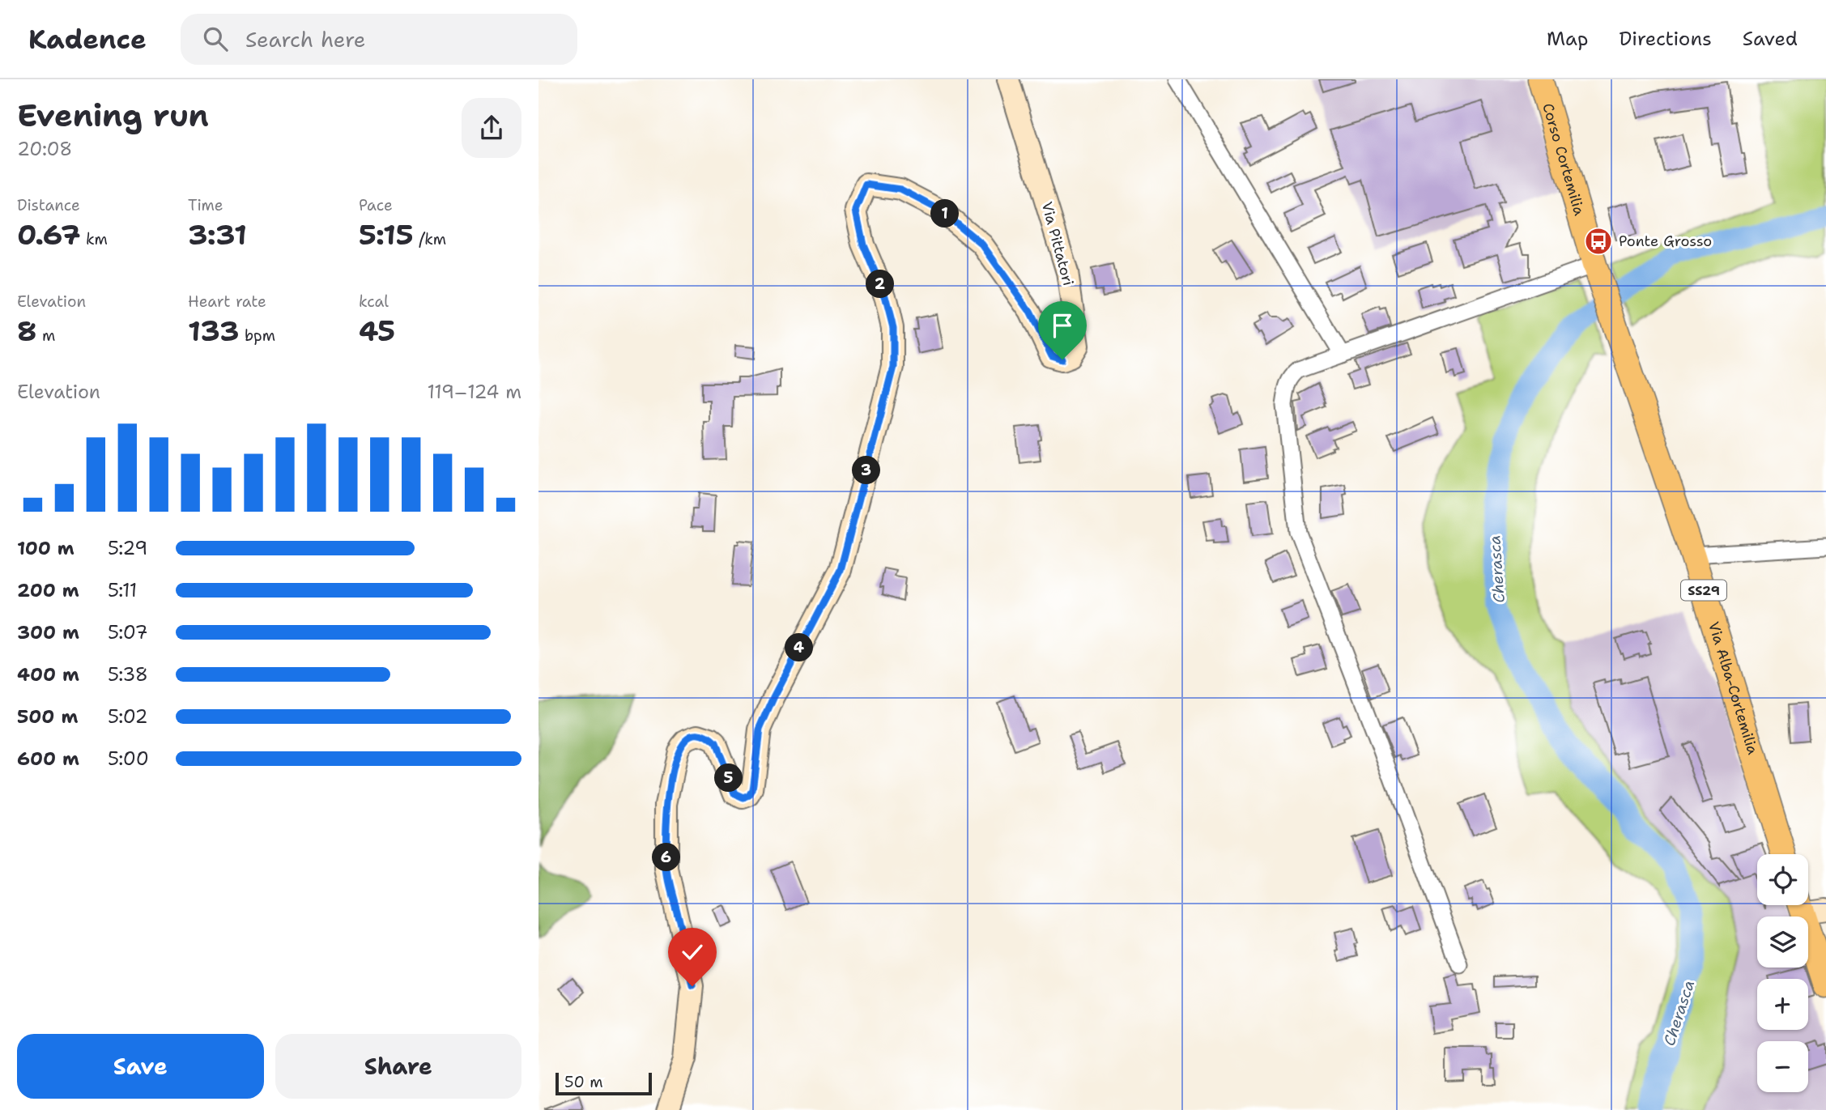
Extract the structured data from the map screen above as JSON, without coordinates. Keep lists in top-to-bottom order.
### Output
{
  "streets": {
    "main road": ["Corso Cortemilia", "SS29", "Via Alba-Cortemilia"],
    "street": ["Via Pittatori"]
  },
  "crossings": [
    ["Corso Cortemilia", "Via Alba-Cortemilia"]
  ],
  "water": ["Cherasca"],
  "places": {
    "bus stop": ["Ponte Grosso"]
  },
  "scale_bar": "50 m",
  "page": {
    "header": "Kadence",
    "search": "Search here",
    "nav": ["Map", "Directions", "Saved"],
    "heading": ["Evening run", "20:08"],
    "stats": [
      ["Distance", "0.67 km"],
      ["Time", "3:31"],
      ["Pace", "5:15 /km"],
      ["Elevation", "8 m"],
      ["Heart rate", "133 bpm"],
      ["kcal", "45"]
    ],
    "pins": [
      "1",
      "2",
      "3",
      "4",
      "5",
      "6"
    ],
    "chart": ["Elevation", "119–124 m"],
    "list": [
      {
        "name": "100 m",
        "note": "5:29"
      },
      {
        "name": "200 m",
        "note": "5:11"
      },
      {
        "name": "300 m",
        "note": "5:07"
      },
      {
        "name": "400 m",
        "note": "5:38"
      },
      {
        "name": "500 m",
        "note": "5:02"
      },
      {
        "name": "600 m",
        "note": "5:00"
      }
    ],
    "map_buttons": ["+", "−"],
    "buttons": ["Save", "Share"],
    "scale": "50 m"
  }
}
